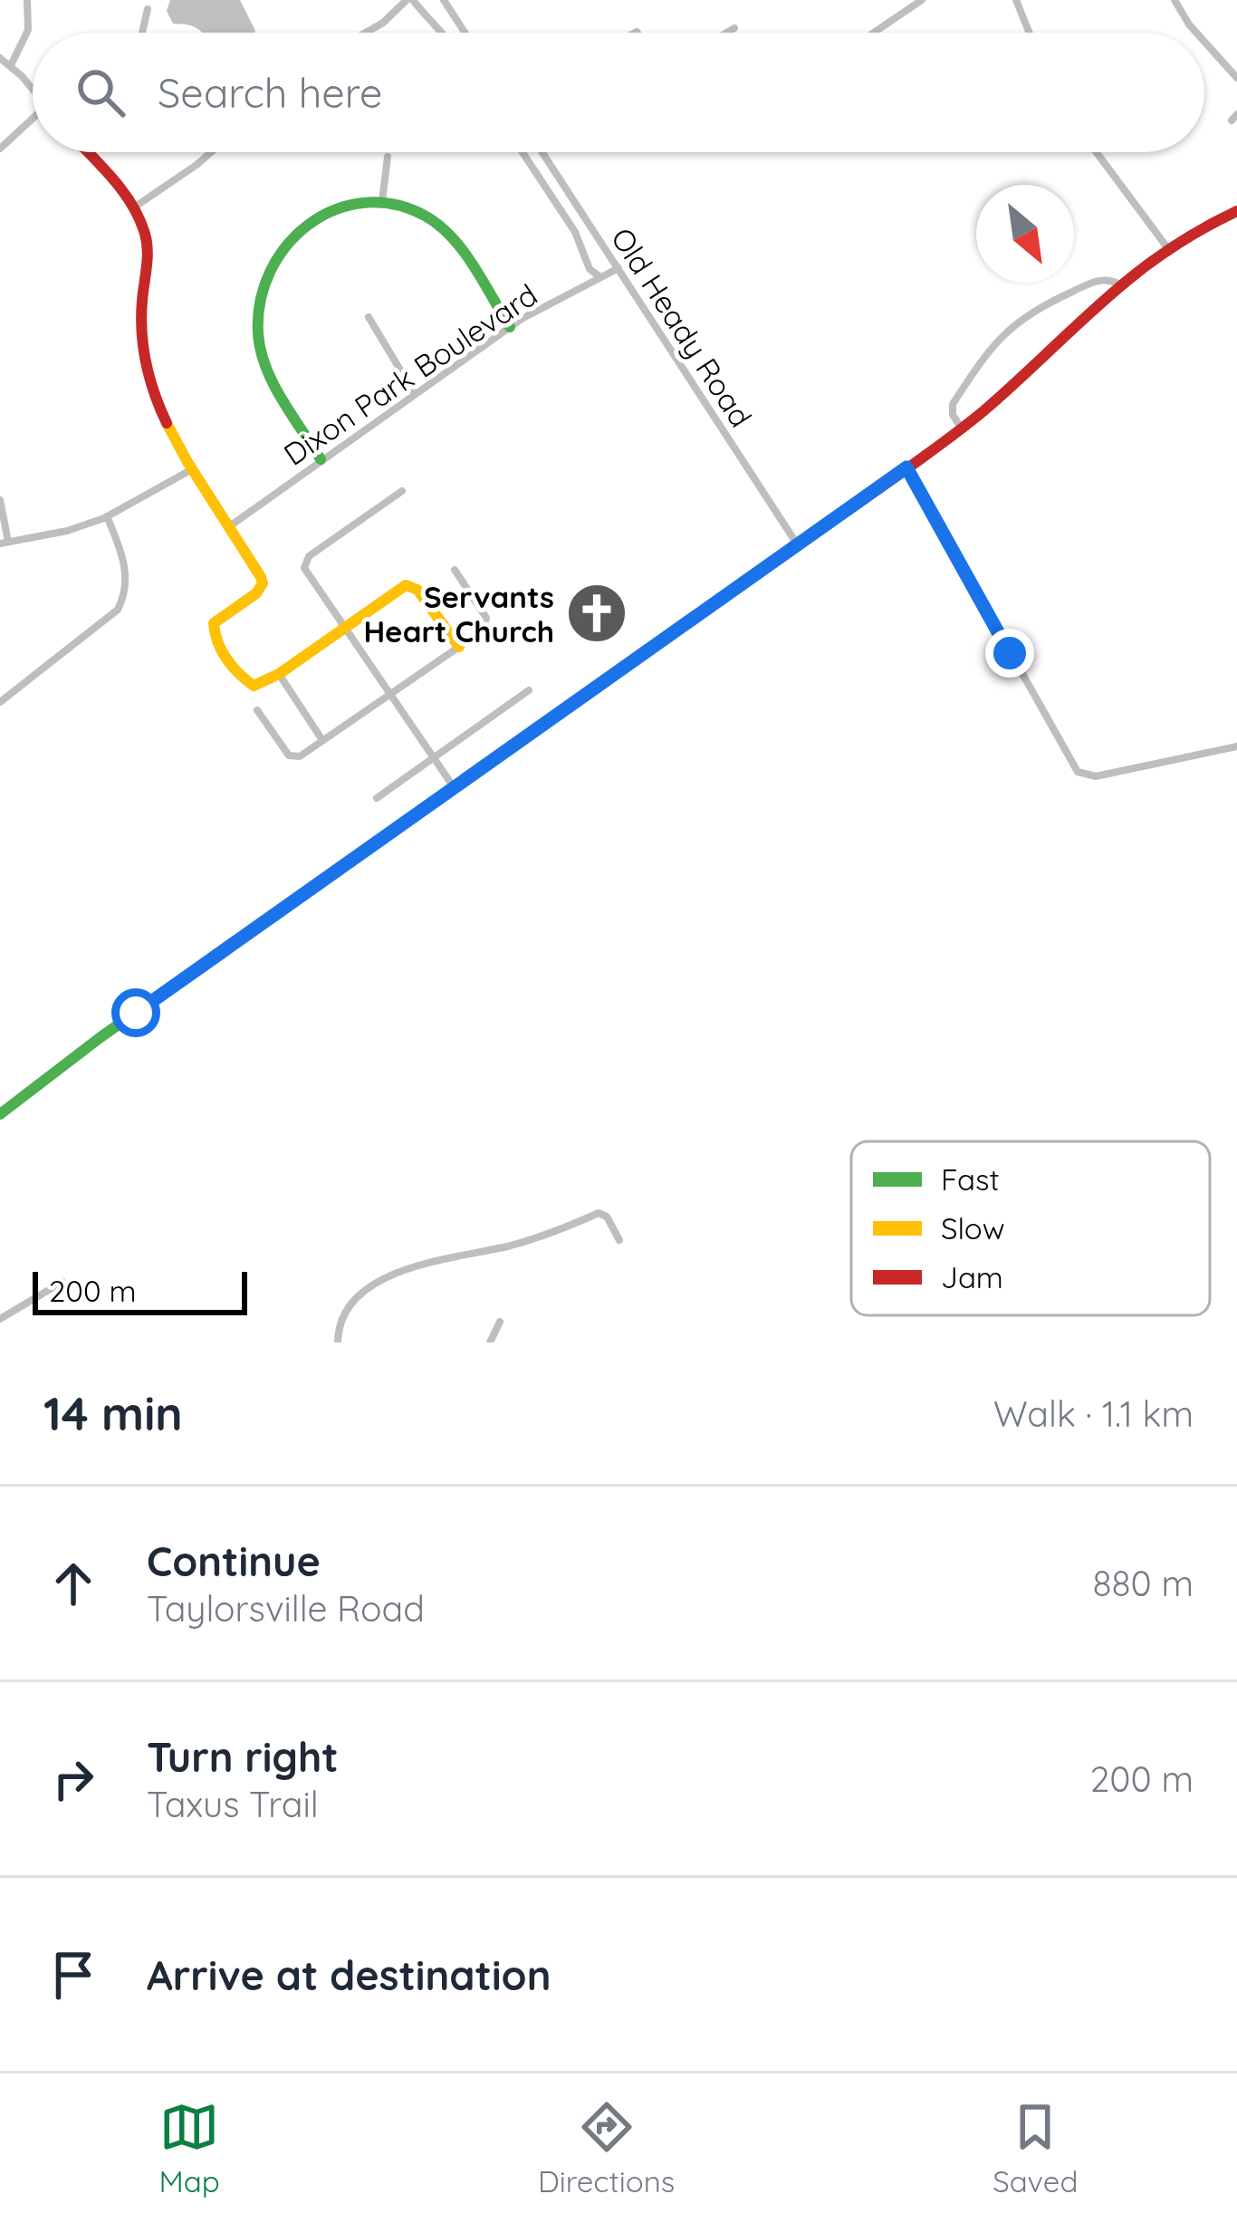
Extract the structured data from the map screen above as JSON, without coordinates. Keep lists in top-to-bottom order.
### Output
{
  "streets": {
    "street": ["Old Heady Road", "Dixon Park Boulevard"]
  },
  "crossings": [
    ["Old Heady Road", "Dixon Park Boulevard"]
  ],
  "places": {
    "church": ["Servants Heart Church"]
  },
  "legend": ["Fast", "Slow", "Jam"],
  "scale_bar": "200 m",
  "north": "bottom right",
  "page": {
    "search": "Search here",
    "scale": "200 m",
    "heading": ["14 min", "Walk · 1.1 km"],
    "list": [
      ["Continue", "Taylorsville Road", "880 m"],
      ["Turn right", "Taxus Trail", "200 m"],
      "Arrive at destination"
    ],
    "nav": ["Map", "Directions", "Saved"]
  }
}
